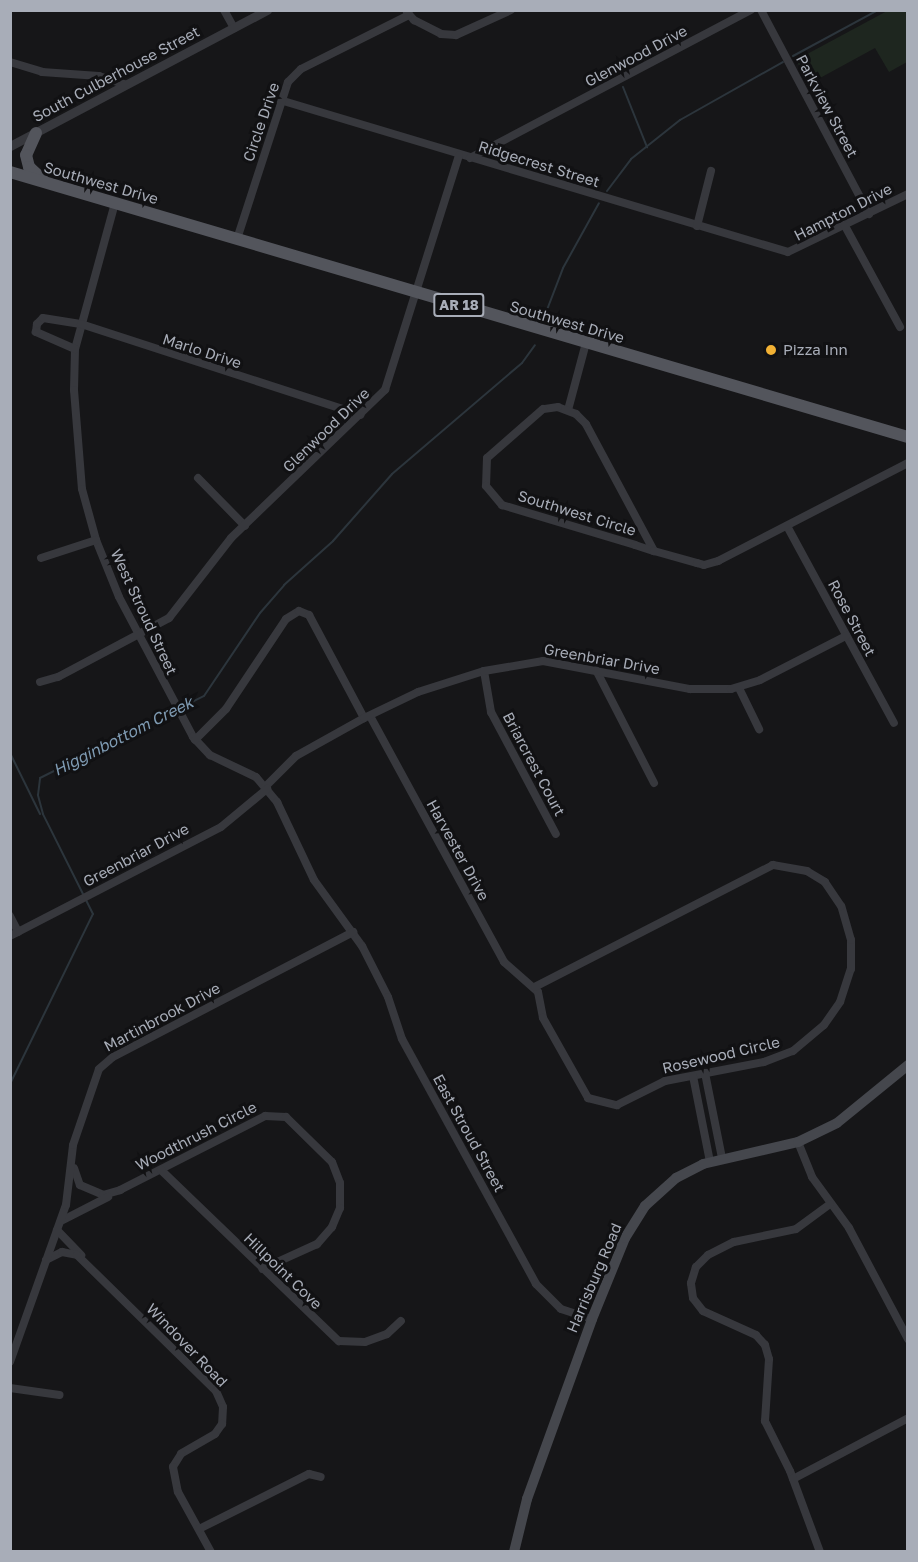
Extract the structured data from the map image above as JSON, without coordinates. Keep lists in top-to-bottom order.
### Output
{
  "streets": {
    "main road": ["Southwest Drive", "AR 18", "Harrisburg Road"],
    "street": [
      "Glenwood Drive",
      "South Culberhouse Street",
      "Parkview Street",
      "Circle Drive",
      "Ridgecrest Street",
      "Hampton Drive",
      "Marlo Drive",
      "Southwest Circle",
      "West Stroud Street",
      "Rose Street",
      "Greenbriar Drive",
      "Briarcrest Court",
      "Harvester Drive",
      "Martinbrook Drive",
      "Rosewood Circle",
      "East Stroud Street",
      "Woodthrush Circle",
      "Hillpoint Cove",
      "Windover Road"
    ]
  },
  "crossings": [
    ["Glenwood Drive", "Ridgecrest Street"],
    ["Glenwood Drive", "Southwest Drive"],
    ["Glenwood Drive", "Marlo Drive"],
    ["Glenwood Drive", "West Stroud Street"],
    ["Parkview Street", "Hampton Drive"],
    ["Circle Drive", "Ridgecrest Street"],
    ["Circle Drive", "Southwest Drive"],
    ["Ridgecrest Street", "Hampton Drive"],
    ["Southwest Drive", "West Stroud Street"],
    ["Marlo Drive", "West Stroud Street"],
    ["Southwest Circle", "Rose Street"],
    ["West Stroud Street", "Greenbriar Drive"],
    ["West Stroud Street", "Harvester Drive"],
    ["West Stroud Street", "Martinbrook Drive"],
    ["West Stroud Street", "East Stroud Street"],
    ["Rose Street", "Greenbriar Drive"],
    ["Greenbriar Drive", "Briarcrest Court"],
    ["Greenbriar Drive", "Harvester Drive"],
    ["Harvester Drive", "Rosewood Circle"],
    ["Martinbrook Drive", "East Stroud Street"],
    ["Martinbrook Drive", "Woodthrush Circle"],
    ["Martinbrook Drive", "Windover Road"],
    ["East Stroud Street", "Harrisburg Road"],
    ["Woodthrush Circle", "Hillpoint Cove"],
    ["Woodthrush Circle", "Windover Road"]
  ],
  "water": ["Higginbottom Creek"],
  "places": ["Pizza Inn"]
}
